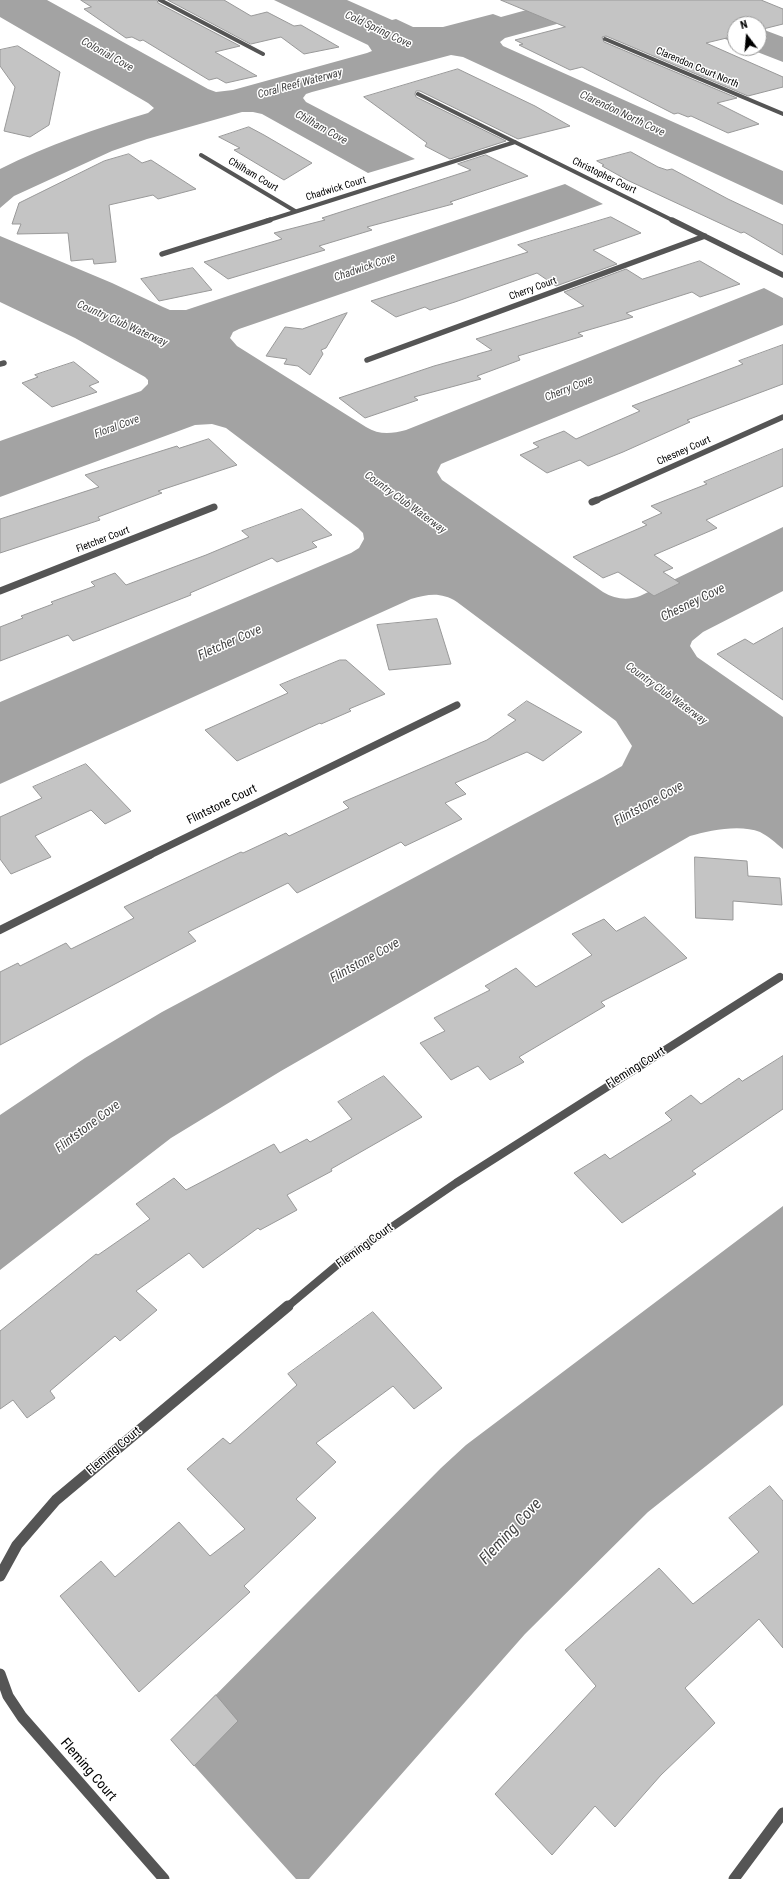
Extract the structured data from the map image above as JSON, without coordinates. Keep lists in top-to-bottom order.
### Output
{
  "streets": {
    "street": [
      "Clarendon Court North",
      "Chilham Court",
      "Christopher Court",
      "Chadwick Court",
      "Cherry Court",
      "Chesney Court",
      "Fletcher Court",
      "Flintstone Court",
      "Fleming Court"
    ]
  },
  "crossings": [
    ["Chilham Court", "Chadwick Court"],
    ["Christopher Court", "Chadwick Court"],
    ["Christopher Court", "Cherry Court"]
  ],
  "water": [
    "Cold Spring Cove",
    "Colonial Cove",
    "Coral Reef Waterway",
    "Clarendon North Cove",
    "Chilham Cove",
    "Chadwick Cove",
    "Country Club Waterway",
    "Cherry Cove",
    "Floral Cove",
    "Chesney Cove",
    "Fletcher Cove",
    "Flintstone Cove",
    "Fleming Cove"
  ],
  "north": "top"
}
